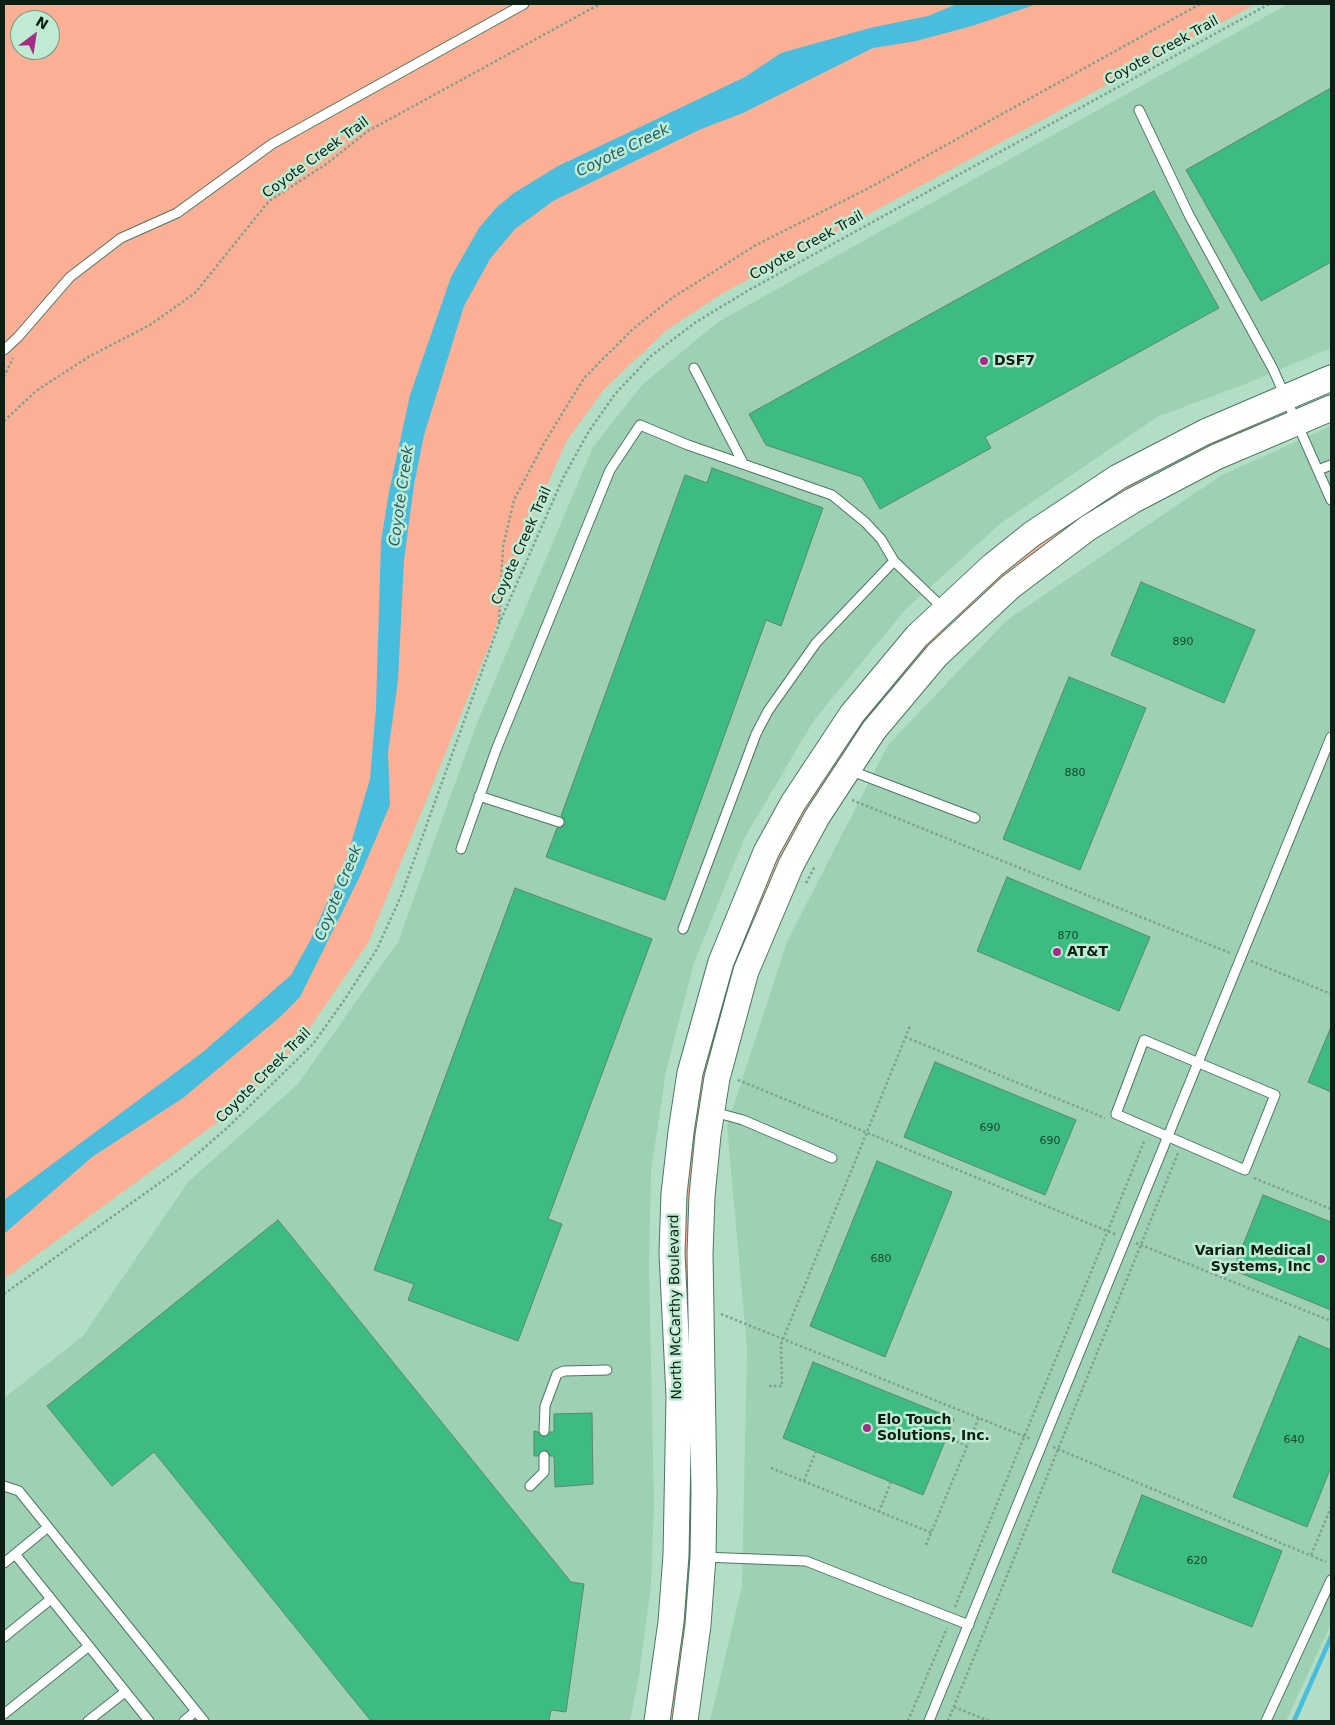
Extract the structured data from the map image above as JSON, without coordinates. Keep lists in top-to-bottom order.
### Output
{
  "streets": {
    "main road": ["North McCarthy Boulevard"],
    "path": ["Coyote Creek Trail"]
  },
  "water": ["Coyote Creek"],
  "places": [
    "DSF7",
    "AT&T",
    "Varian Medical Systems, Inc",
    "Elo Touch Solutions, Inc."
  ],
  "house_numbers": [
    "890",
    "880",
    "870",
    "690",
    "690",
    "680",
    "640",
    "620"
  ],
  "north": "top right"
}
